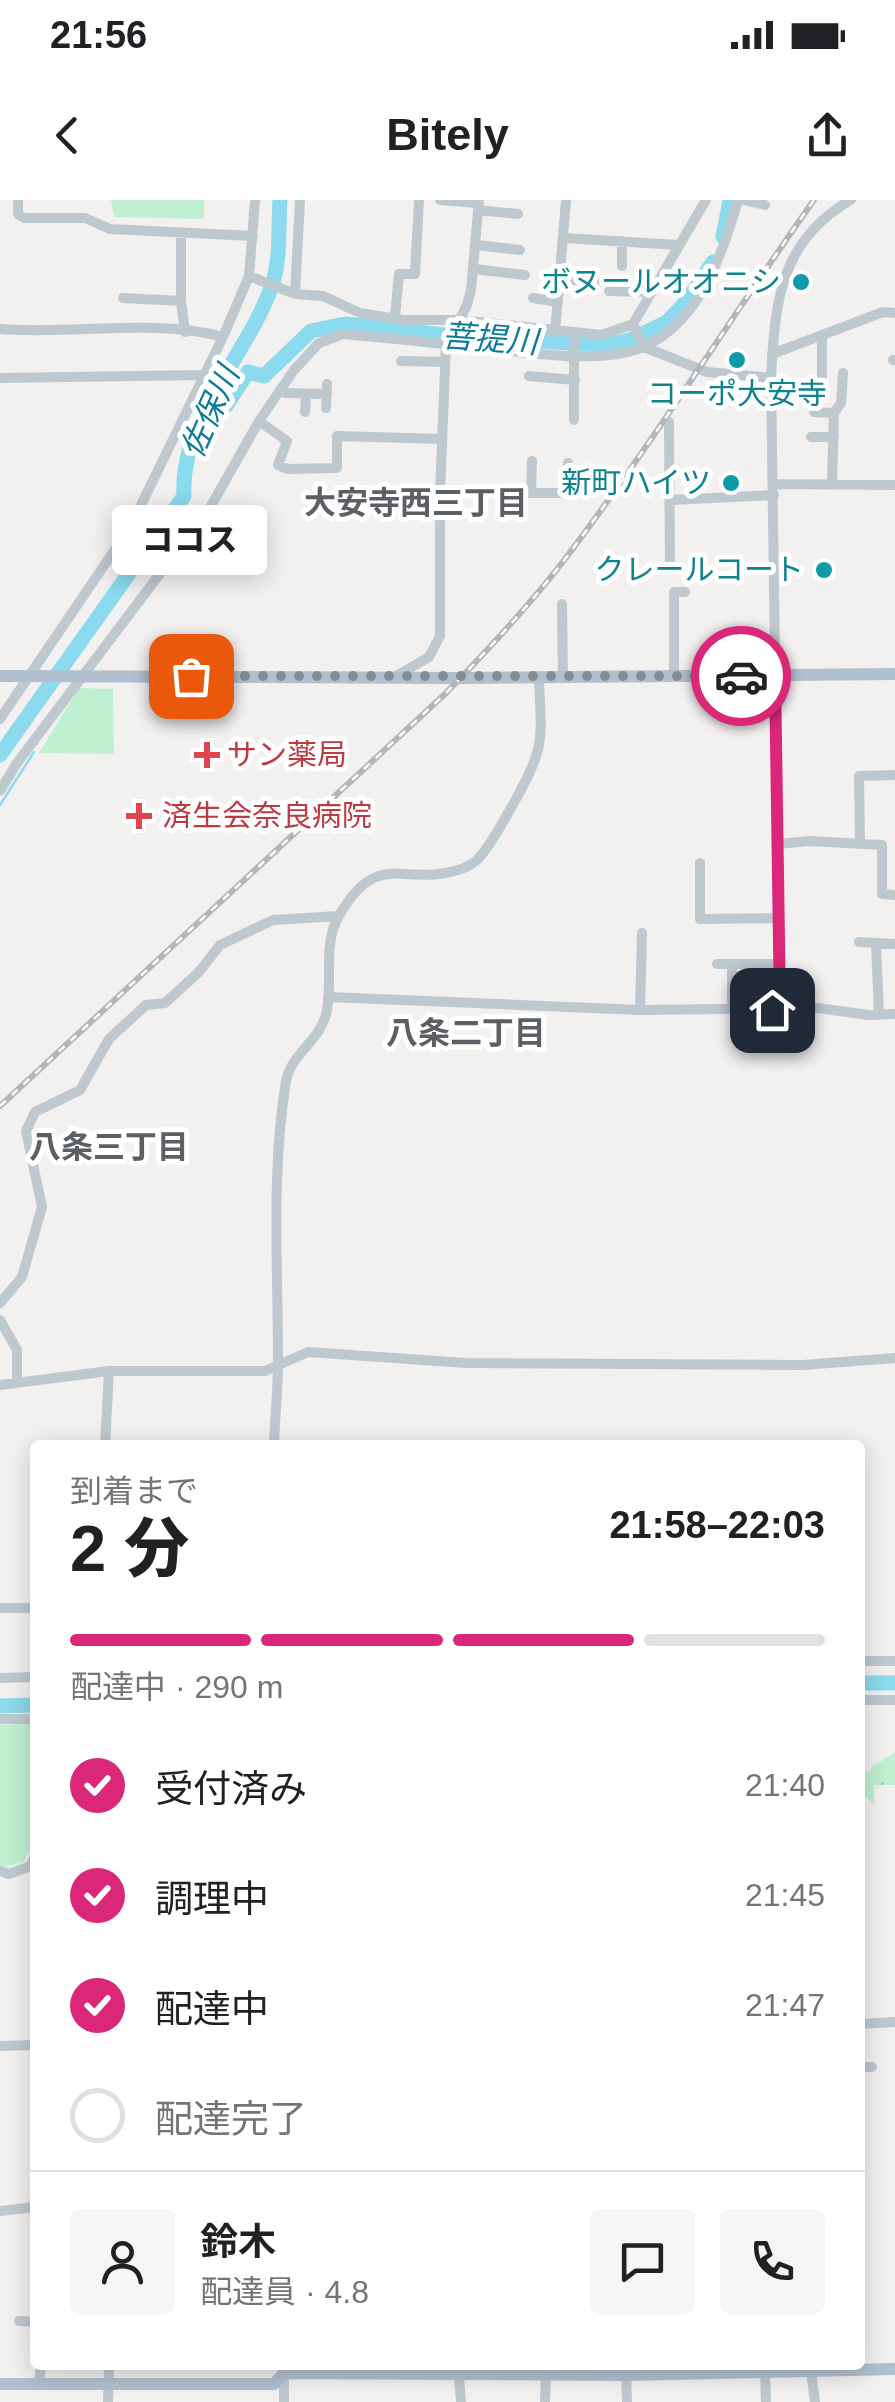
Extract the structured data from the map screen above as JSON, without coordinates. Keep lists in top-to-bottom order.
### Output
{
  "districts": ["大安寺西三丁目", "八条二丁目", "八条三丁目"],
  "water": ["菩提川", "佐保川"],
  "places": {
    "other": [
      "ボヌールオオニシ",
      "コーポ大安寺",
      "新町ハイツ",
      "クレールコート",
      "ココス"
    ],
    "health": ["サン薬局", "済生会奈良病院"]
  },
  "page": {
    "status": "21:56",
    "header": "Bitely",
    "bubble": "ココス",
    "heading": ["2 分", "到着まで", "21:58–22:03"],
    "panel": ["鈴木", "配達員 · 4.8"],
    "bar": "配達中 · 290 m",
    "list": [
      ["受付済み", "21:40"],
      ["調理中", "21:45"],
      ["配達中", "21:47"],
      "配達完了"
    ]
  }
}
